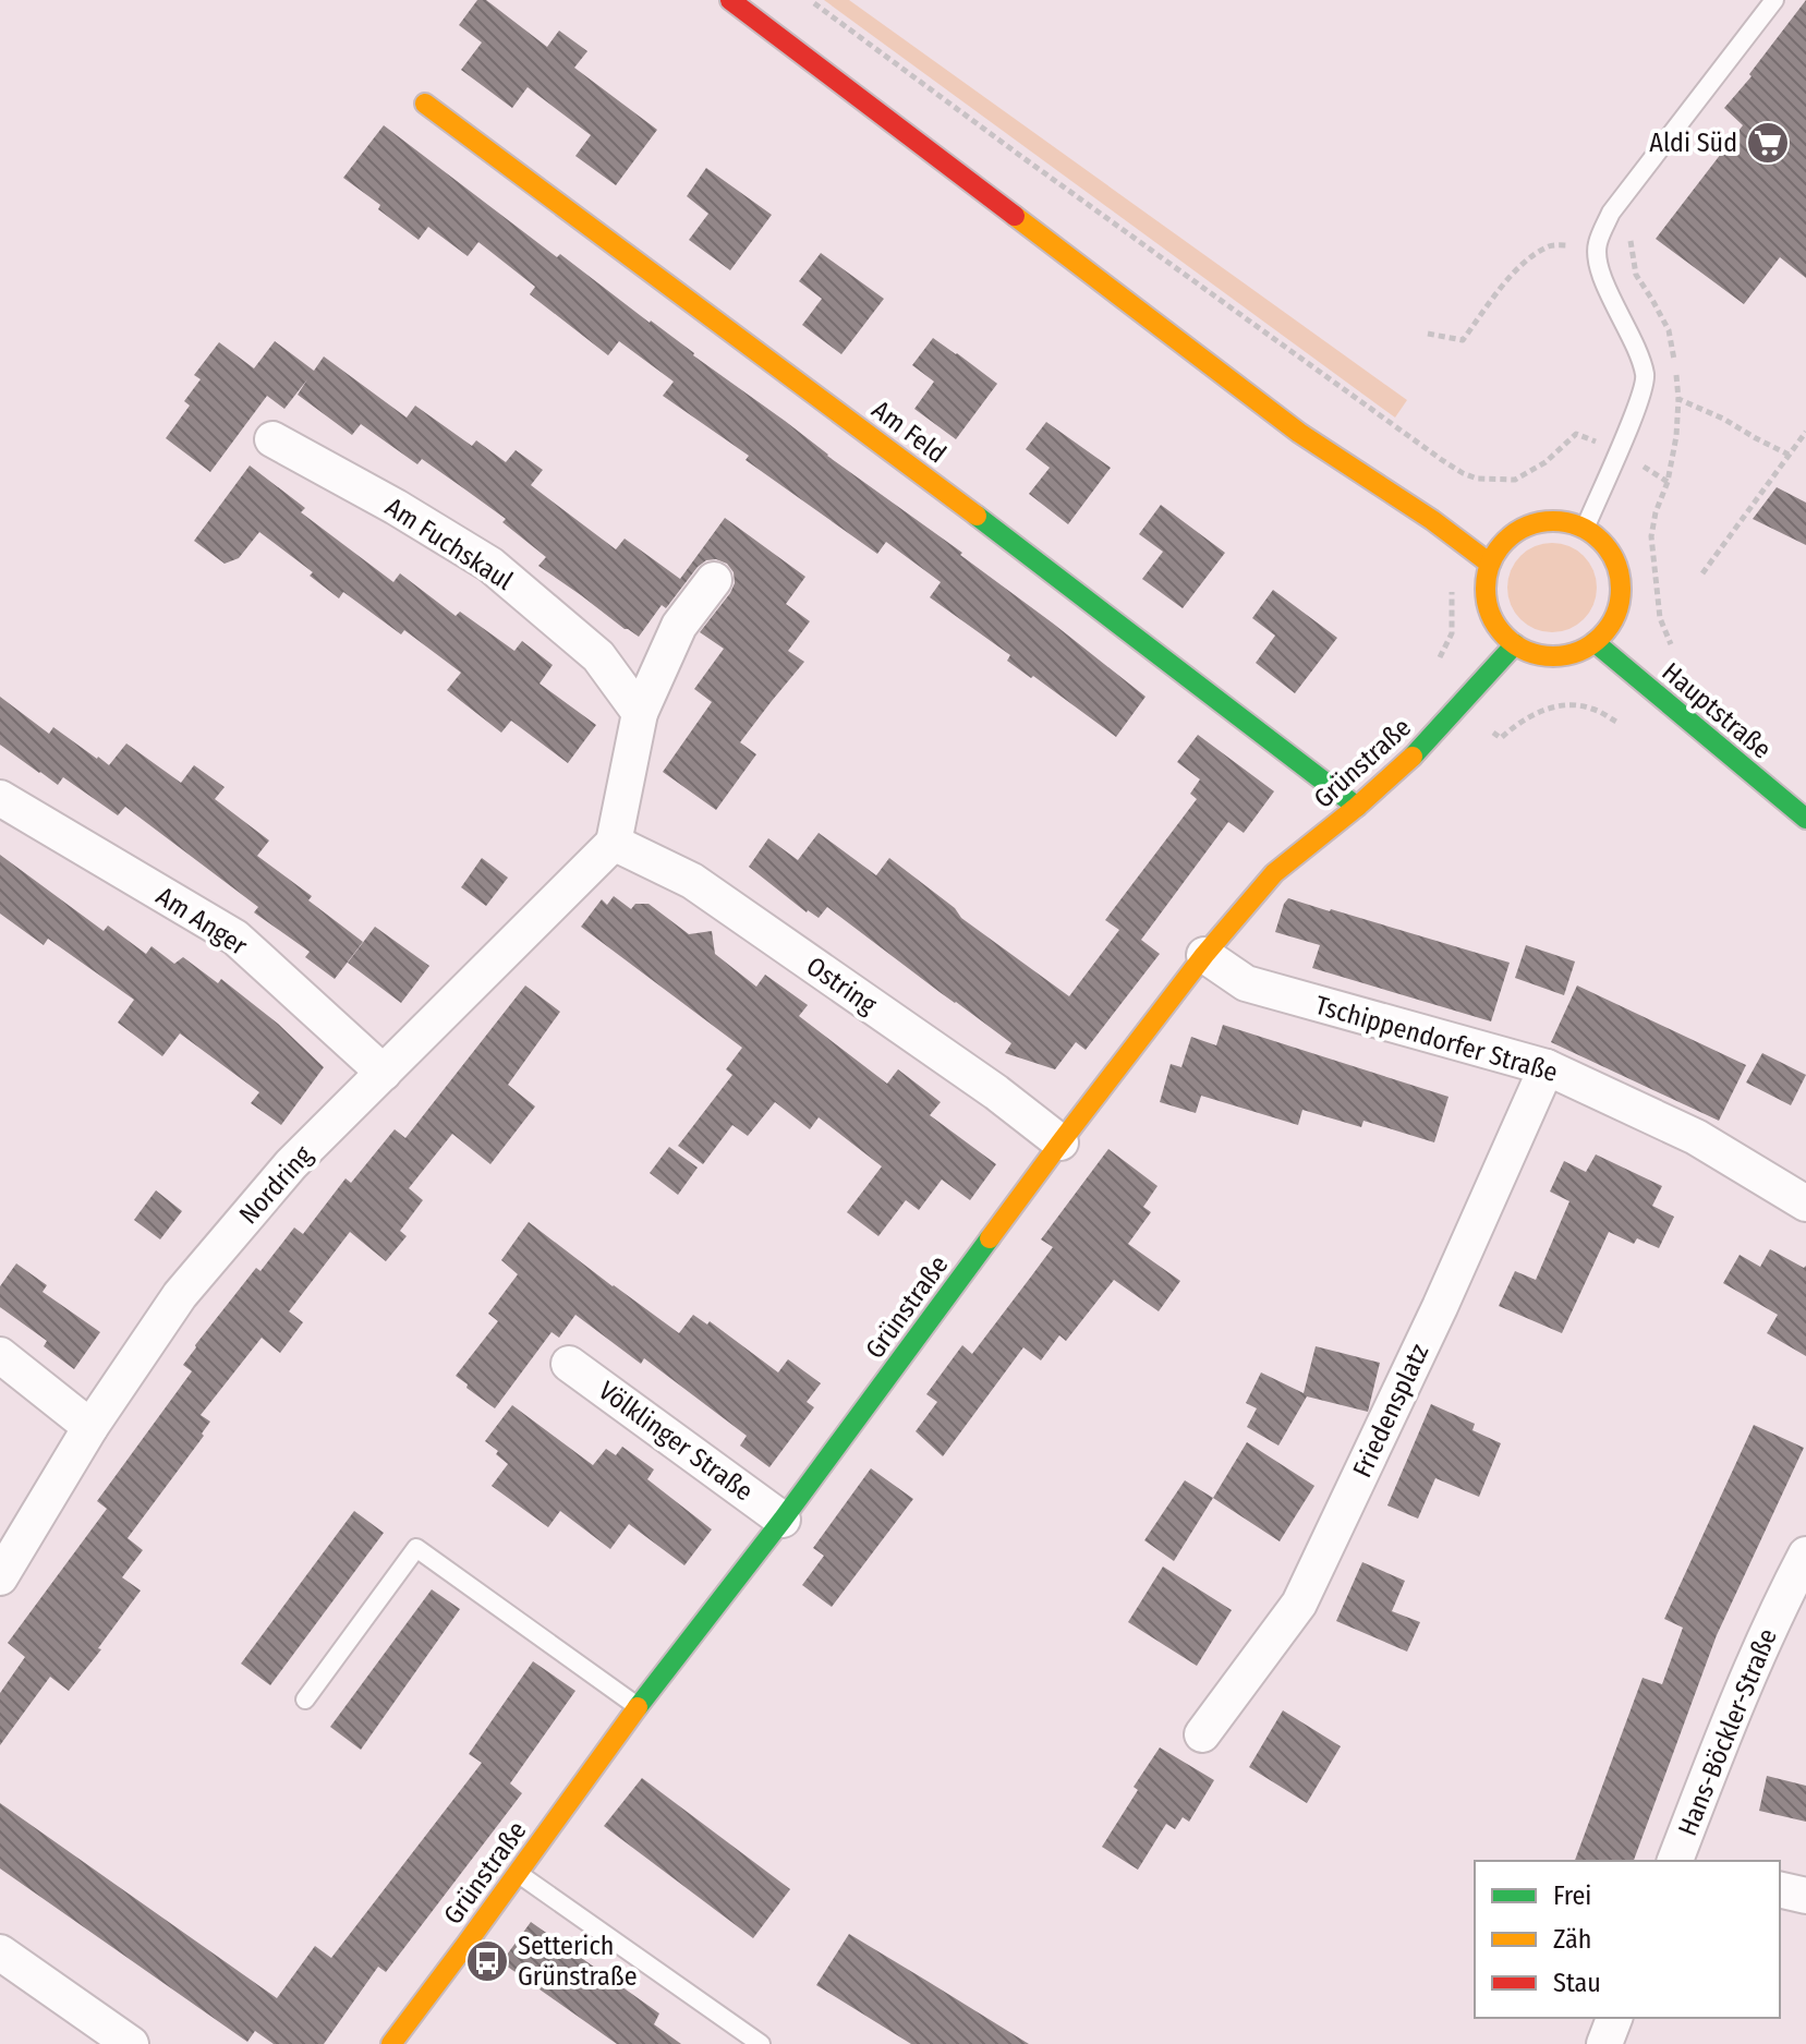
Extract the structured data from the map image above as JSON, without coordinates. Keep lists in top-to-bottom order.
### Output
{
  "streets": {
    "street": [
      "Am Feld",
      "Am Fuchskaul",
      "Hauptstraße",
      "Grünstraße",
      "Am Anger",
      "Ostring",
      "Tschippendorfer Straße",
      "Nordring",
      "Friedensplatz",
      "Völklinger Straße",
      "Hans-Böckler-Straße"
    ]
  },
  "crossings": [
    ["Am Feld", "Grünstraße"],
    ["Hauptstraße", "Grünstraße"],
    ["Grünstraße", "Ostring"],
    ["Grünstraße", "Tschippendorfer Straße"],
    ["Grünstraße", "Völklinger Straße"],
    ["Am Anger", "Nordring"],
    ["Ostring", "Nordring"],
    ["Tschippendorfer Straße", "Friedensplatz"]
  ],
  "places": {
    "supermarket": ["Aldi Süd"],
    "bus stop": ["Setterich Grünstraße"]
  },
  "legend": ["Frei", "Zäh", "Stau"]
}
